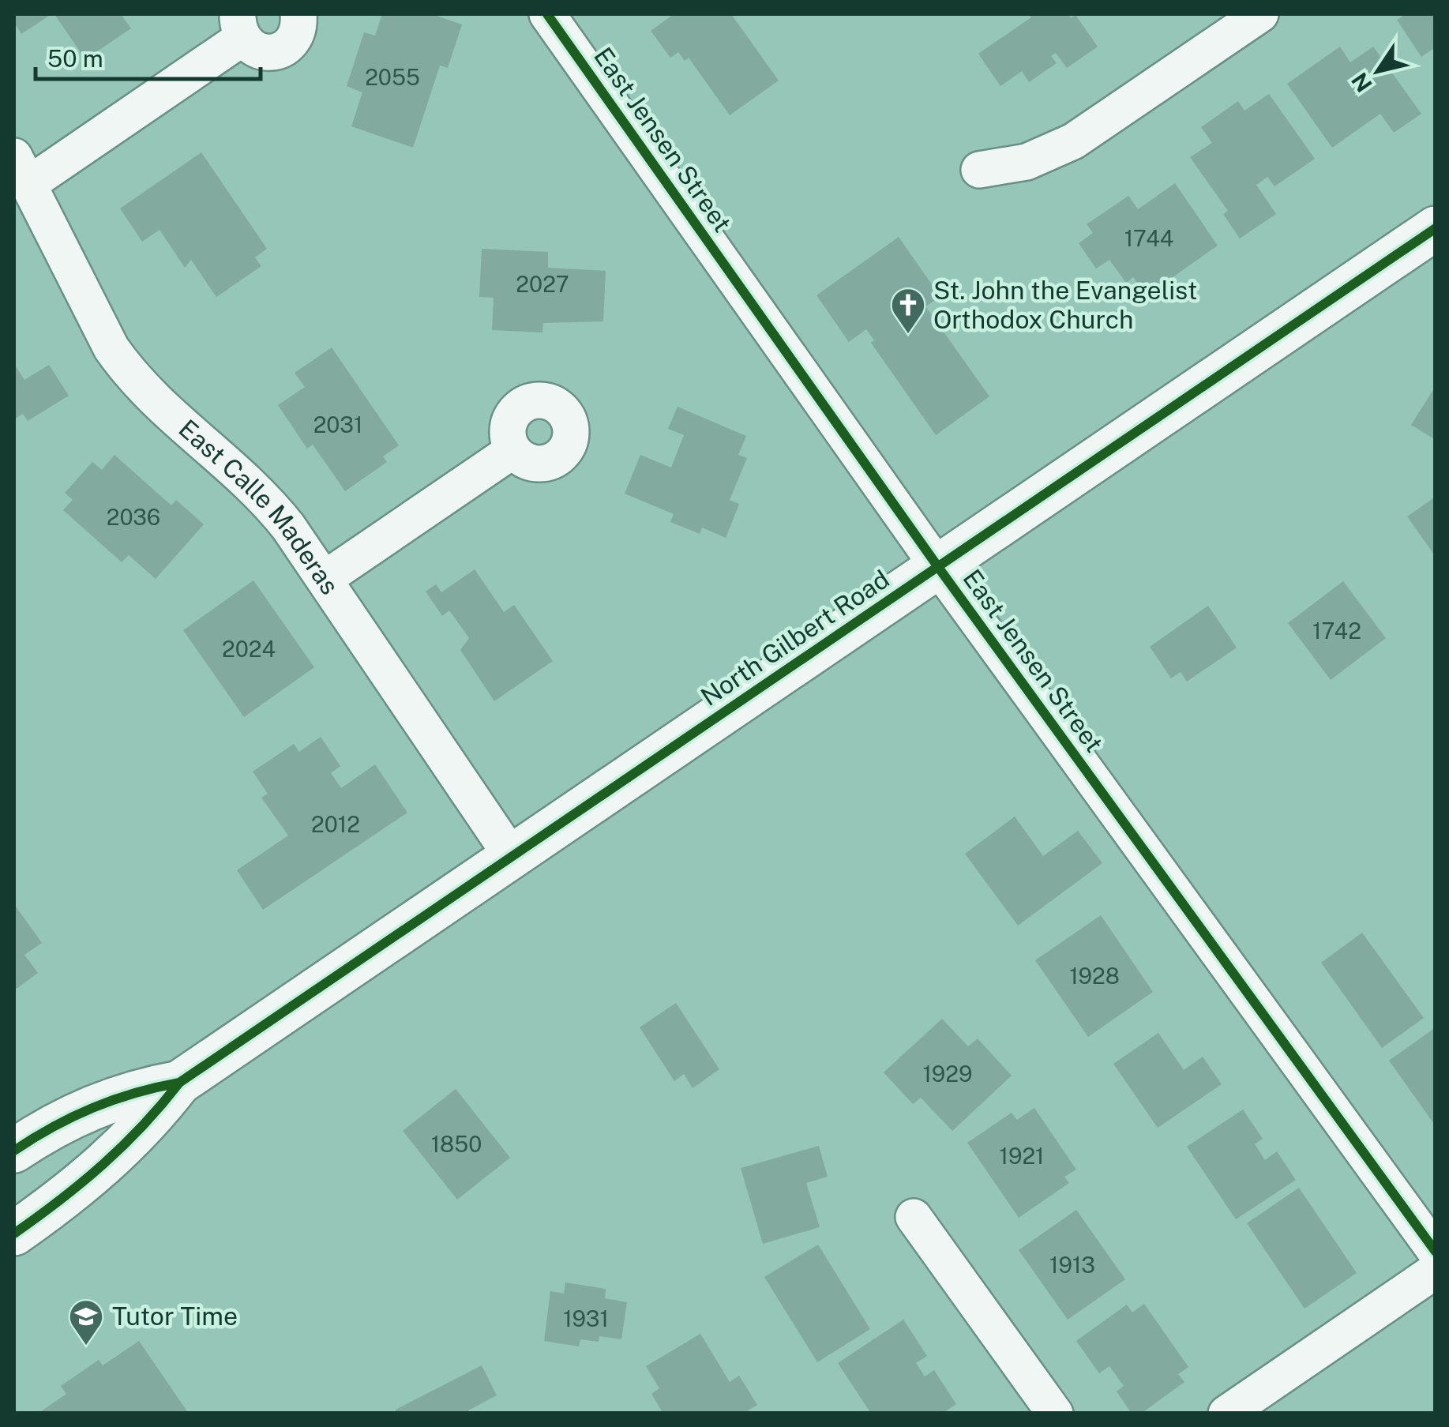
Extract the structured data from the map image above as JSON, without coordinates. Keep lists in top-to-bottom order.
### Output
{
  "streets": {
    "main road": ["North Gilbert Road"],
    "street": ["East Jensen Street", "East Calle Maderas"]
  },
  "crossings": [
    ["East Jensen Street", "North Gilbert Road"],
    ["East Calle Maderas", "North Gilbert Road"]
  ],
  "places": {
    "church": ["St. John the Evangelist Orthodox Church"],
    "school or university": ["Tutor Time"]
  },
  "house_numbers": [
    "2055",
    "1744",
    "2027",
    "2031",
    "2036",
    "1742",
    "2024",
    "2012",
    "1928",
    "1929",
    "1850",
    "1921",
    "1913",
    "1931"
  ],
  "scale_bar": "50 m",
  "north": "bottom left"
}
